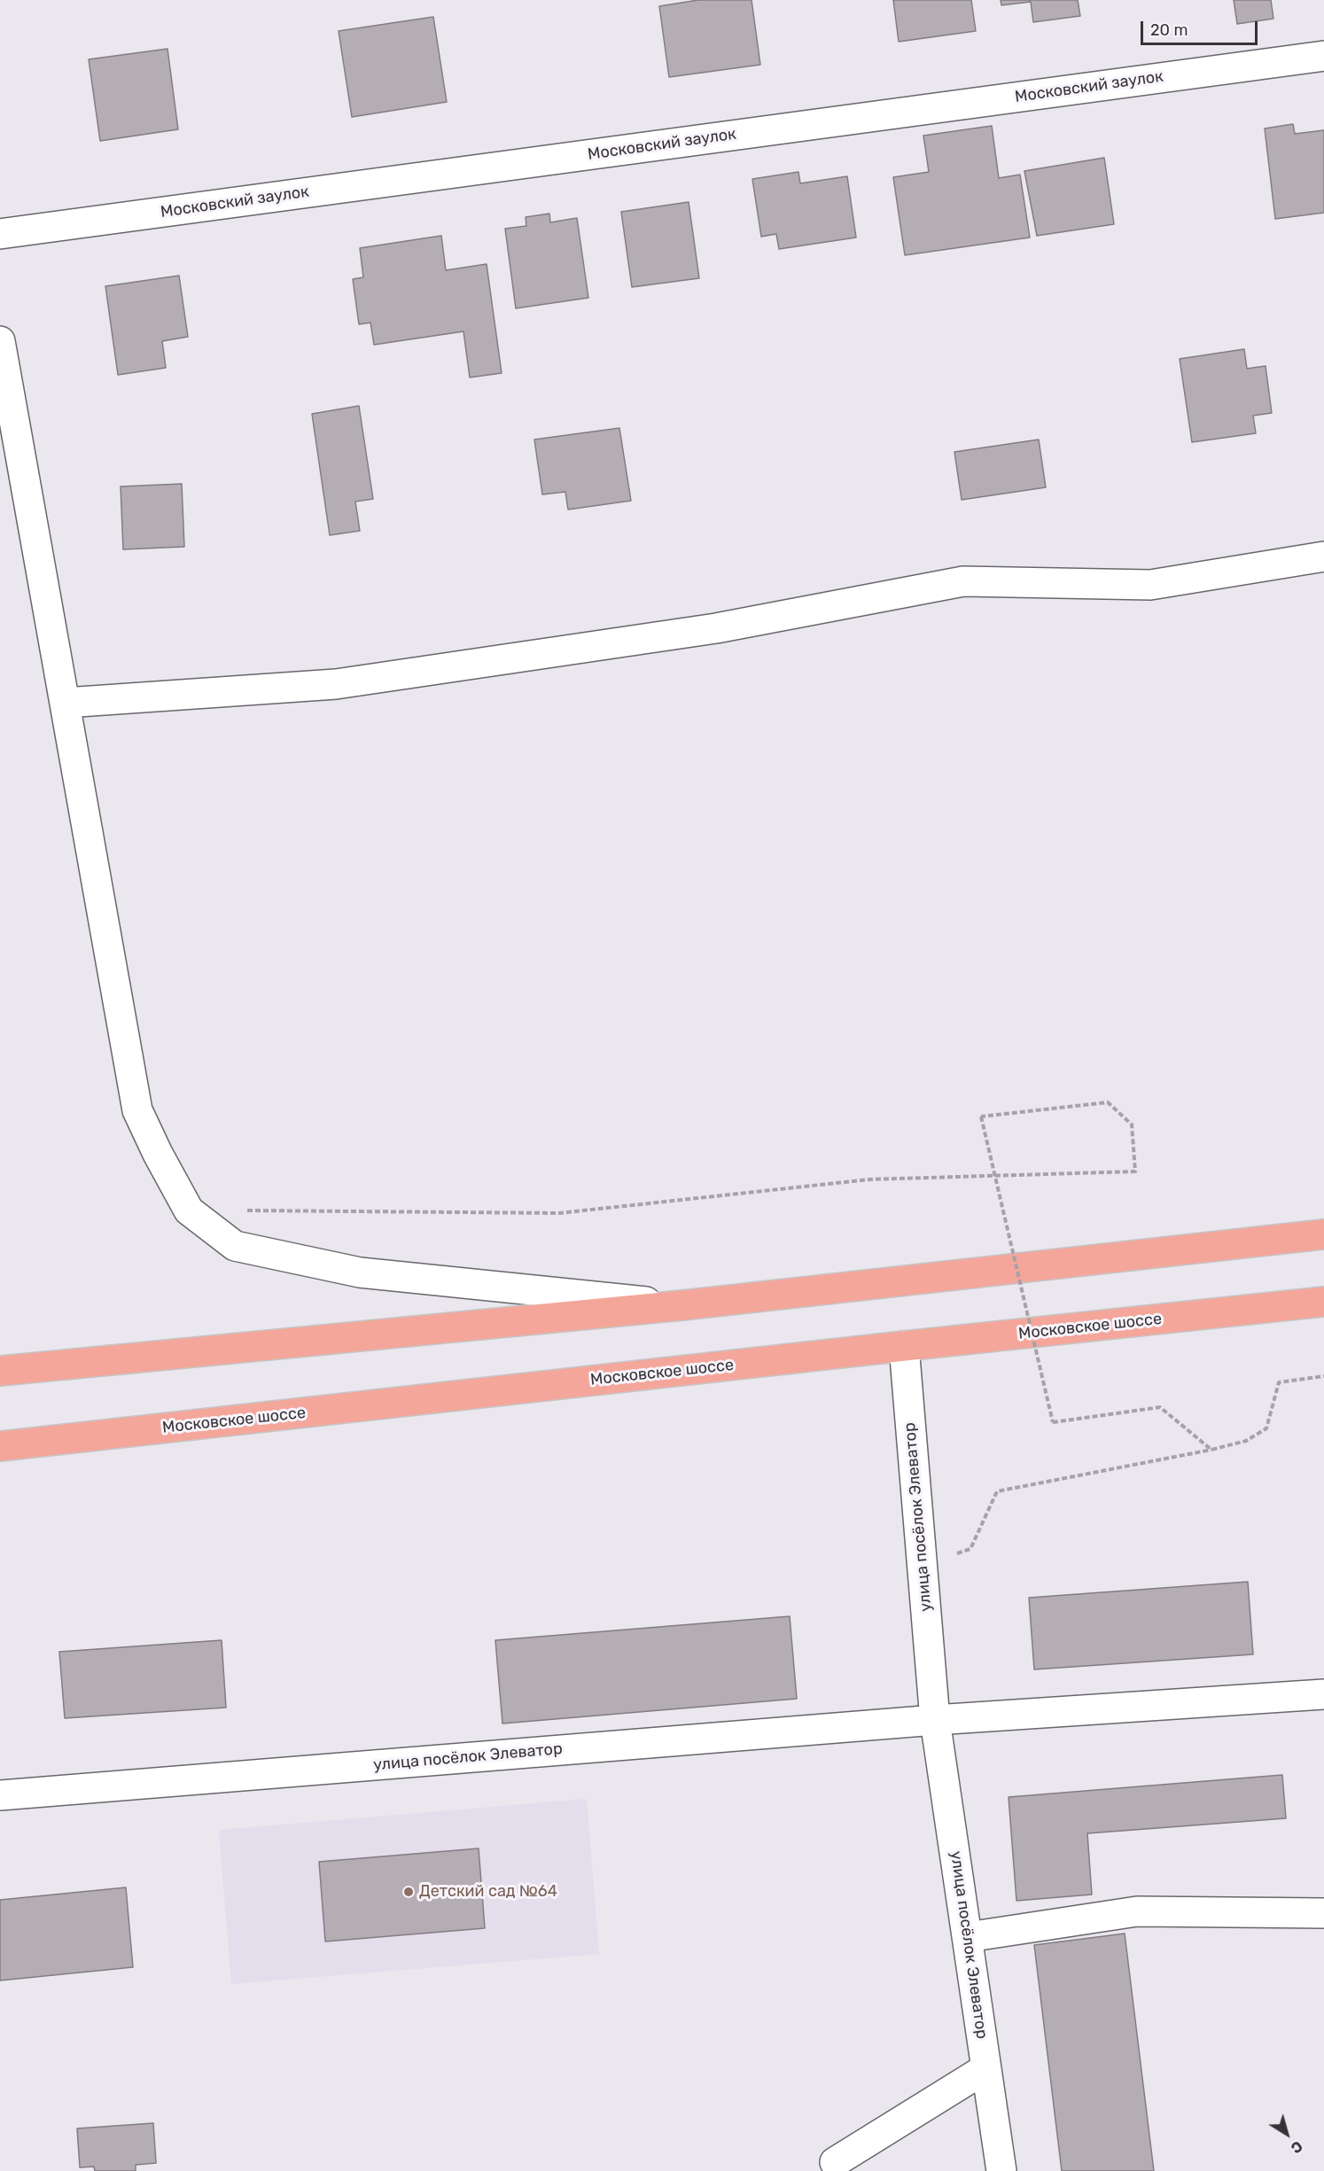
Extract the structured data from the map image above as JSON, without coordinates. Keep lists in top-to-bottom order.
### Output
{
  "streets": {
    "highway": ["Московское шоссе"],
    "street": ["Московский заулок", "улица посёлок Элеватор"]
  },
  "crossings": [
    ["Московское шоссе", "улица посёлок Элеватор"]
  ],
  "places": ["Детский сад №64"],
  "scale_bar": "20 m",
  "north": "bottom right"
}
